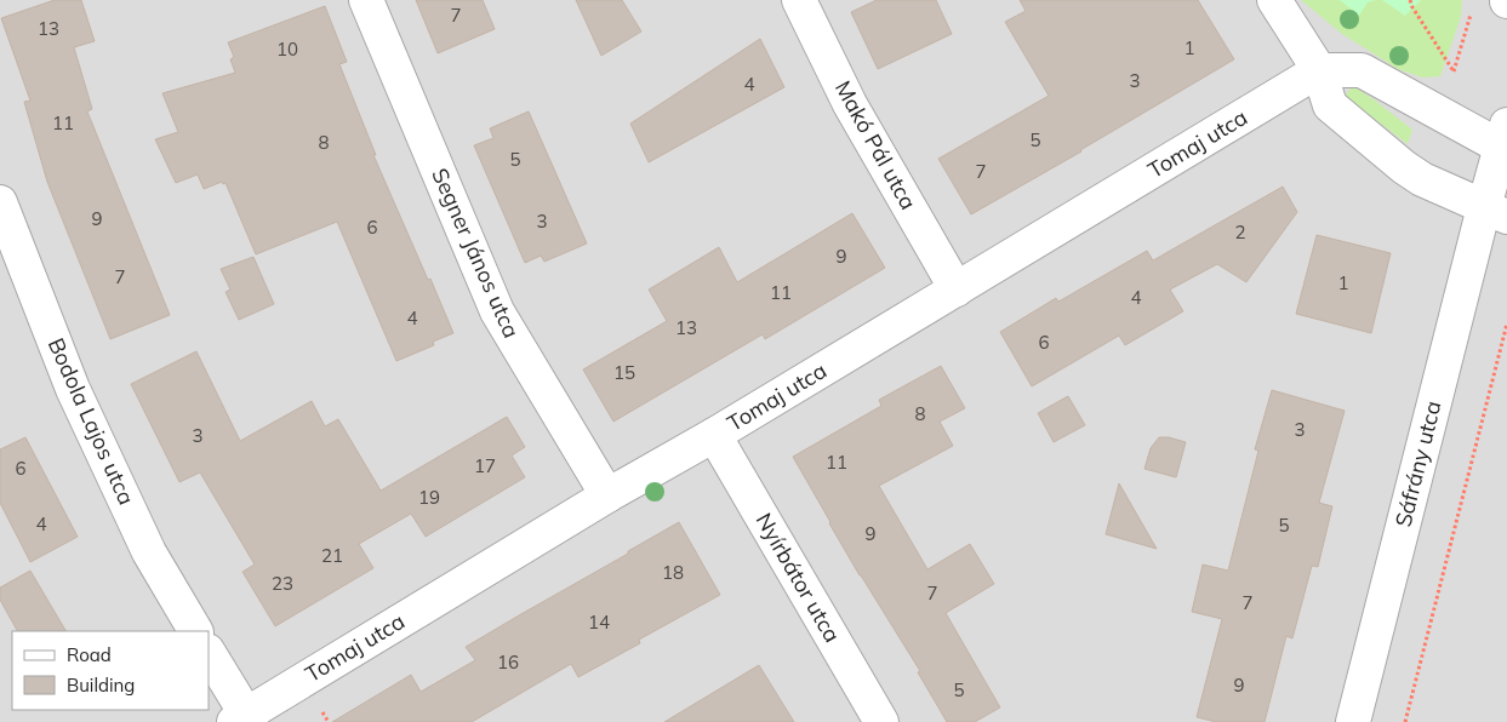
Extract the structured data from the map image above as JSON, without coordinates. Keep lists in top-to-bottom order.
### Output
{
  "streets": {
    "street": [
      "Tomaj utca",
      "Makó Pál utca",
      "Segner János utca",
      "Bodola Lajos utca",
      "Sáfrány utca",
      "Nyírbátor utca"
    ]
  },
  "crossings": [
    ["Tomaj utca", "Makó Pál utca"],
    ["Tomaj utca", "Segner János utca"],
    ["Tomaj utca", "Nyírbátor utca"]
  ],
  "house_numbers": [
    "7",
    "13",
    "1",
    "10",
    "3",
    "4",
    "11",
    "5",
    "8",
    "5",
    "7",
    "9",
    "3",
    "6",
    "2",
    "9",
    "7",
    "1",
    "11",
    "4",
    "4",
    "13",
    "6",
    "15",
    "8",
    "3",
    "3",
    "11",
    "17",
    "6",
    "19",
    "4",
    "5",
    "9",
    "21",
    "18",
    "23",
    "7",
    "7",
    "14",
    "16",
    "9",
    "5"
  ],
  "legend": ["Road", "Building"]
}
